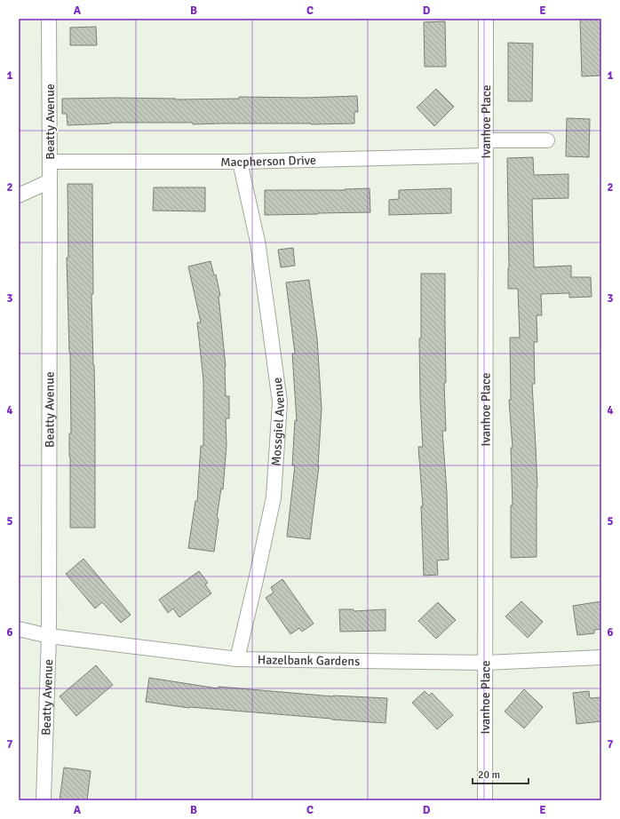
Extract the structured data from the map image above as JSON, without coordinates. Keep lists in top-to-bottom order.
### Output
{
  "streets": {
    "street": [
      "Beatty Avenue",
      "Ivanhoe Place",
      "Macpherson Drive",
      "Mossgiel Avenue",
      "Hazelbank Gardens"
    ]
  },
  "crossings": [
    ["Beatty Avenue", "Macpherson Drive"],
    ["Beatty Avenue", "Hazelbank Gardens"],
    ["Ivanhoe Place", "Macpherson Drive"],
    ["Ivanhoe Place", "Hazelbank Gardens"],
    ["Macpherson Drive", "Mossgiel Avenue"],
    ["Mossgiel Avenue", "Hazelbank Gardens"]
  ],
  "scale_bar": "20 m",
  "grid": {
    "columns": [
      "A",
      "B",
      "C",
      "D",
      "E"
    ],
    "rows": [
      "1",
      "2",
      "3",
      "4",
      "5",
      "6",
      "7"
    ]
  }
}
